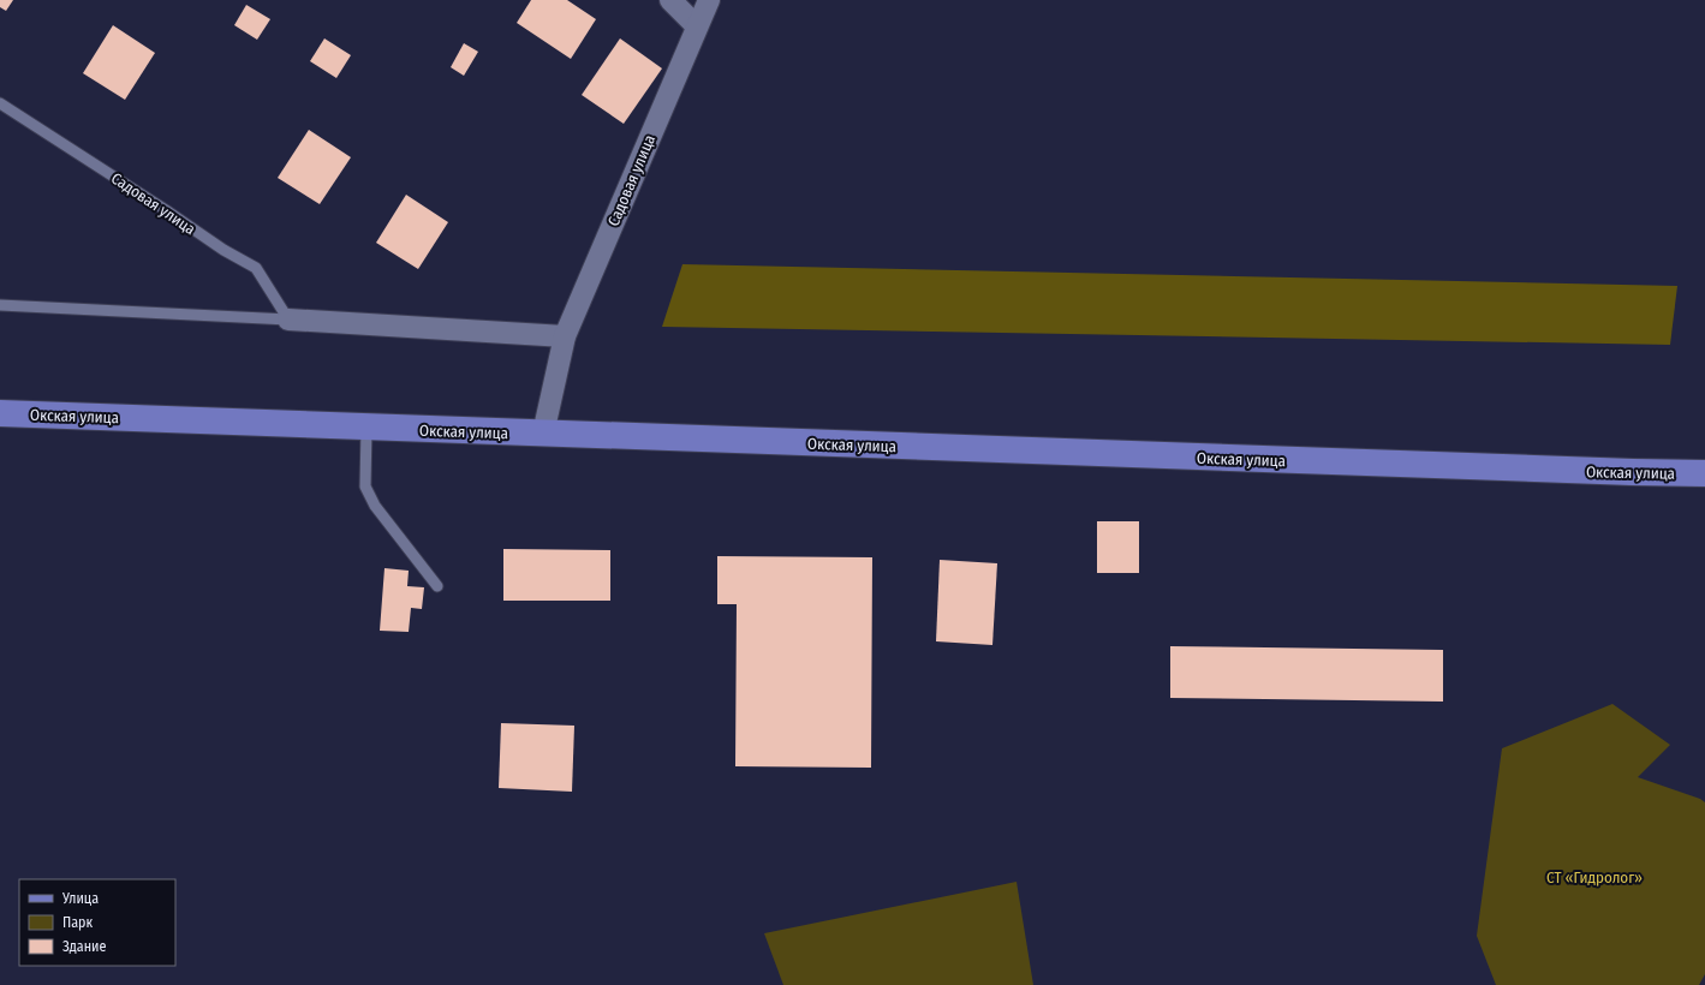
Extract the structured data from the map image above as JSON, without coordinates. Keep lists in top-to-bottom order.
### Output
{
  "streets": {
    "main road": ["Окская улица"],
    "street": ["Садовая улица"]
  },
  "crossings": [
    ["Садовая улица", "Окская улица"]
  ],
  "parks": ["СТ «Гидролог»"],
  "legend": ["Улица", "Парк", "Здание"]
}
